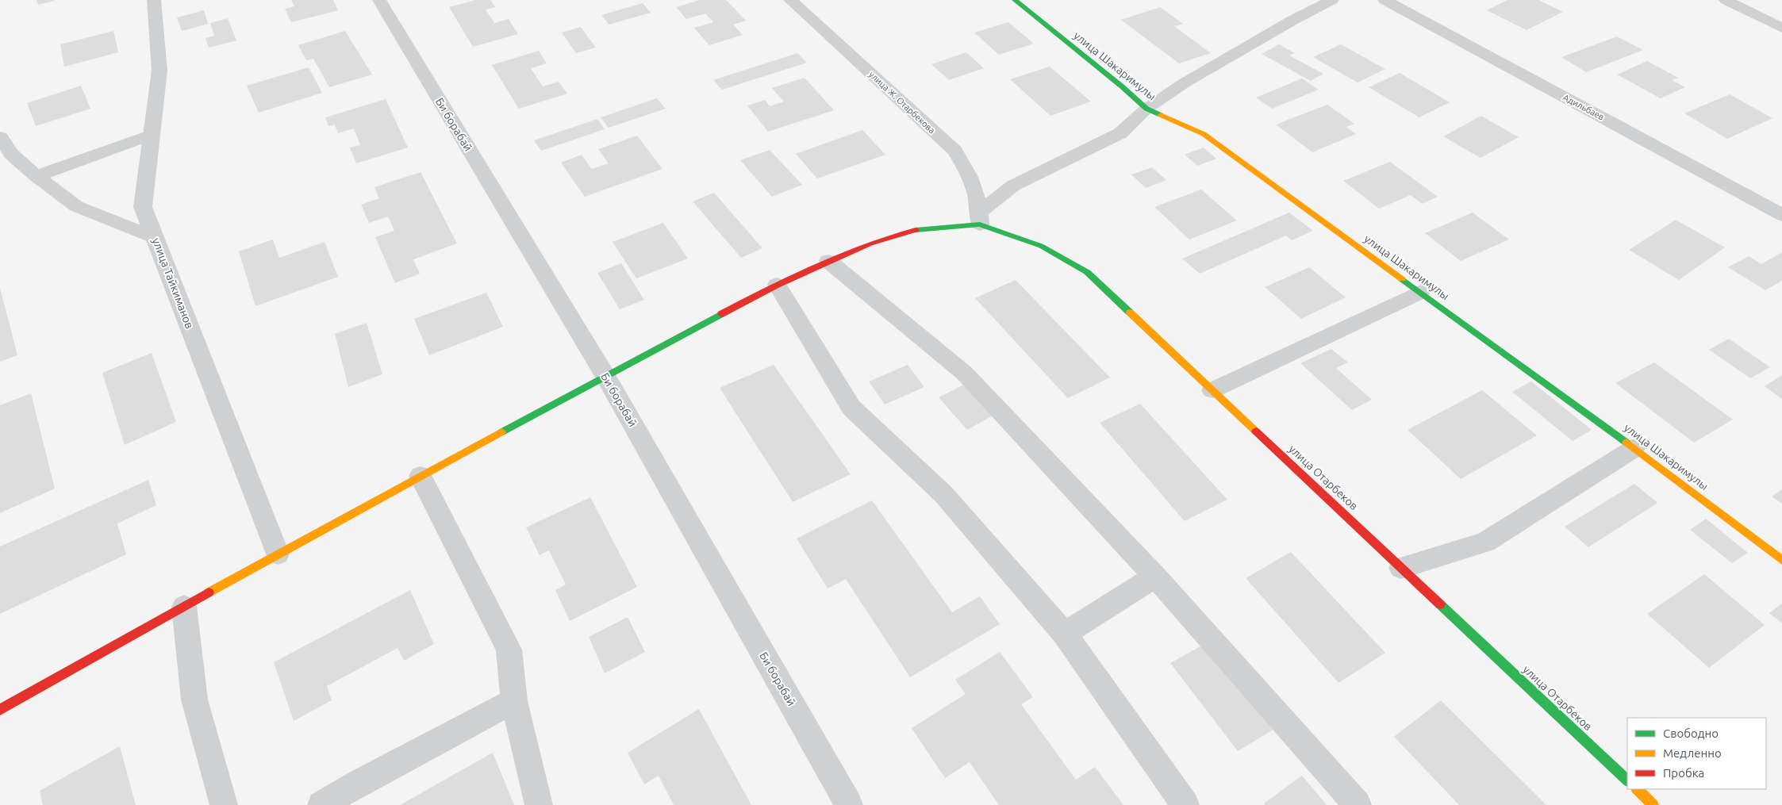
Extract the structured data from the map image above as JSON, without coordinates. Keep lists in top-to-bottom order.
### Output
{
  "streets": {
    "main road": ["улица Шакаримулы", "улица Отарбеков"],
    "street": [
      "улица Ж. Отарбекова",
      "Адильбаев",
      "Би борабай",
      "улица Тайкиманов"
    ]
  },
  "crossings": [
    ["улица Ж. Отарбекова", "улица Отарбеков"]
  ],
  "legend": ["Свободно", "Медленно", "Пробка"]
}
